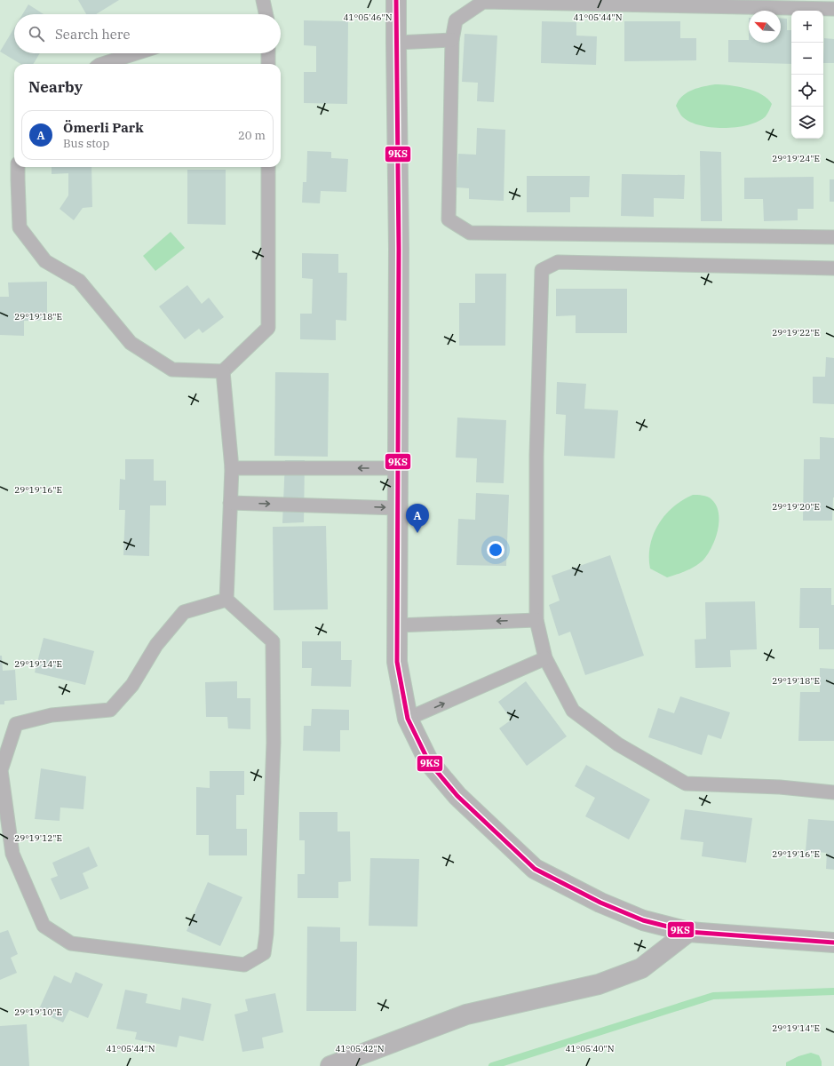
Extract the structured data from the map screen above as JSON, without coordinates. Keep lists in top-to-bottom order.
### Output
{
  "lines": ["transit line 9KS"],
  "north": "top left",
  "page": {
    "map_buttons": ["+", "−"],
    "search": "Search here",
    "heading": "Nearby",
    "list": [
      {
        "mark": "A",
        "name": "Ömerli Park",
        "note": "Bus stop",
        "value": "20 m"
      }
    ],
    "pins": "A"
  },
  "coordinates": [
    "41°05'46\"N",
    "41°05'44\"N",
    "29°19'24\"E",
    "29°19'18\"E",
    "29°19'22\"E",
    "29°19'16\"E",
    "29°19'20\"E",
    "29°19'14\"E",
    "29°19'12\"E",
    "29°19'10\"E",
    "41°05'42\"N",
    "41°05'40\"N"
  ]
}
